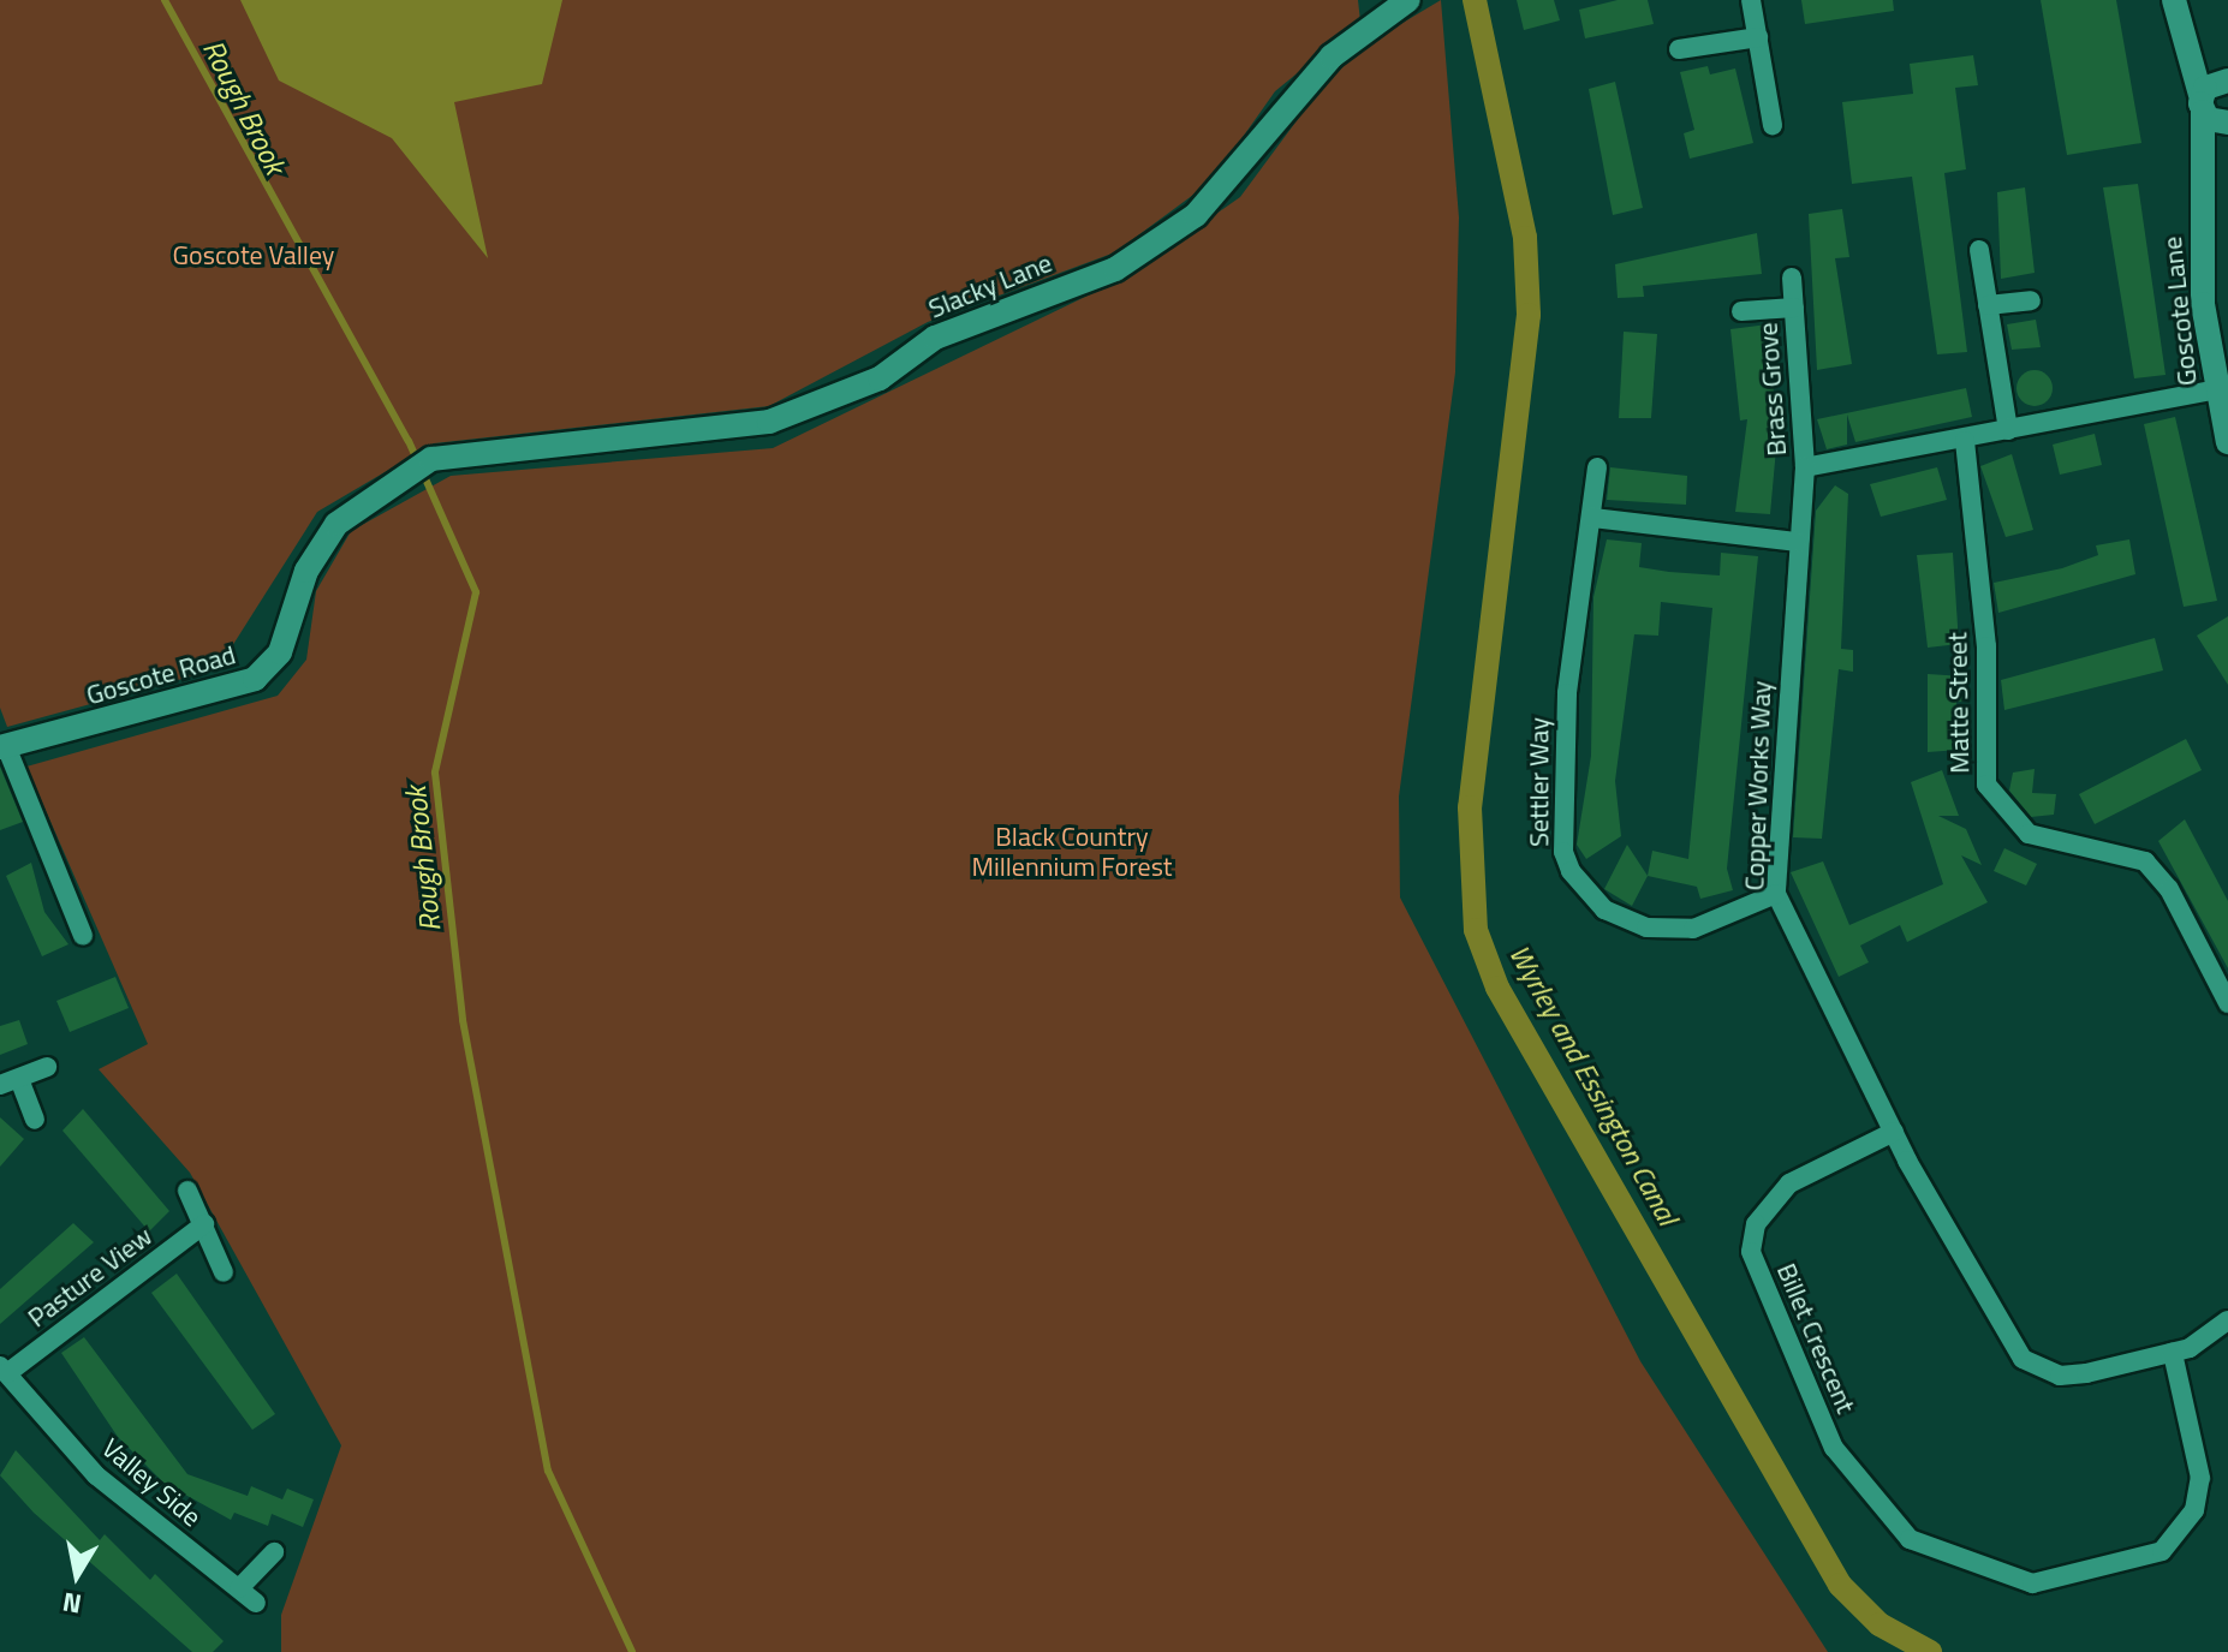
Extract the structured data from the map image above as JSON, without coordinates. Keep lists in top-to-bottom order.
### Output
{
  "streets": {
    "street": [
      "Slacky Lane",
      "Goscote Lane",
      "Brass Grove",
      "Goscote Road",
      "Matte Street",
      "Settler Way",
      "Copper Works Way",
      "Pasture View",
      "Billet Crescent",
      "Valley Side"
    ]
  },
  "crossings": [
    ["Slacky Lane", "Goscote Road"],
    ["Brass Grove", "Copper Works Way"],
    ["Settler Way", "Copper Works Way"],
    ["Copper Works Way", "Billet Crescent"],
    ["Pasture View", "Valley Side"]
  ],
  "water": ["Rough Brook", "Wyrley and Essington Canal"],
  "parks": ["Goscote Valley", "Black Country Millennium Forest"],
  "north": "bottom"
}
